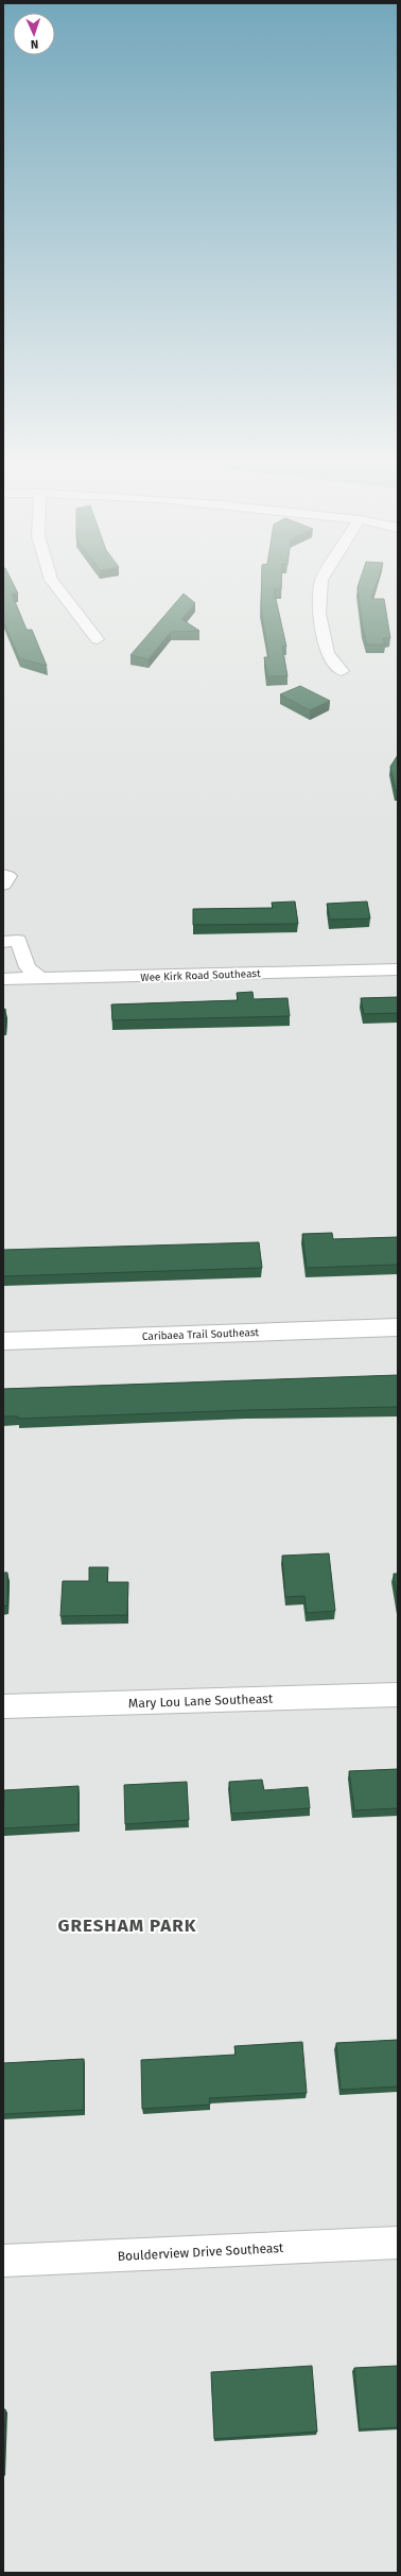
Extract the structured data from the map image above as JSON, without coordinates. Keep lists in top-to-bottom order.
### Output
{
  "streets": {
    "street": [
      "Wee Kirk Road Southeast",
      "Caribaea Trail Southeast",
      "Mary Lou Lane Southeast",
      "Boulderview Drive Southeast"
    ]
  },
  "districts": ["GRESHAM PARK"],
  "north": "bottom"
}
